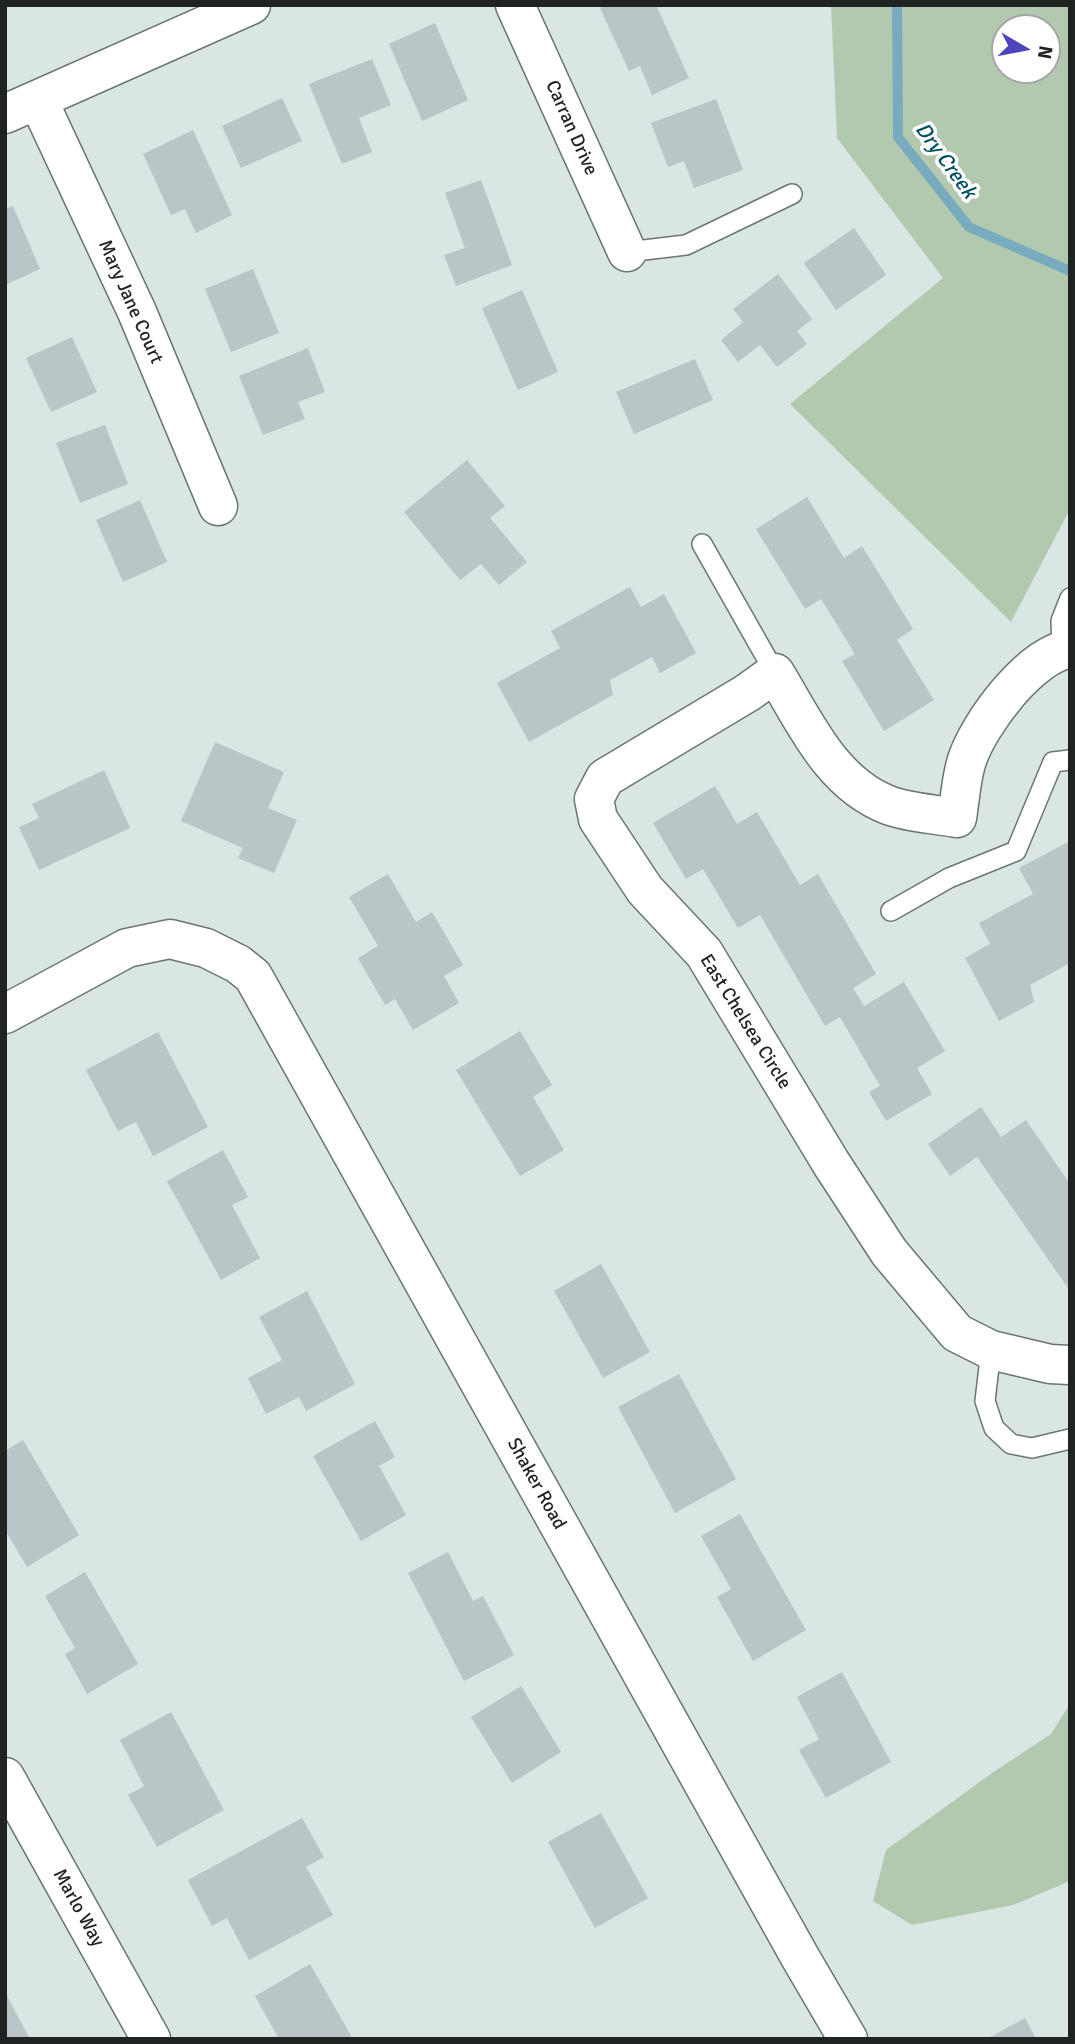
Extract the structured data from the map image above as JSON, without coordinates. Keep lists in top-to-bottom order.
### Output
{
  "streets": {
    "street": [
      "Carran Drive",
      "Mary Jane Court",
      "East Chelsea Circle",
      "Shaker Road",
      "Marlo Way"
    ]
  },
  "water": ["Dry Creek"],
  "north": "right"
}
